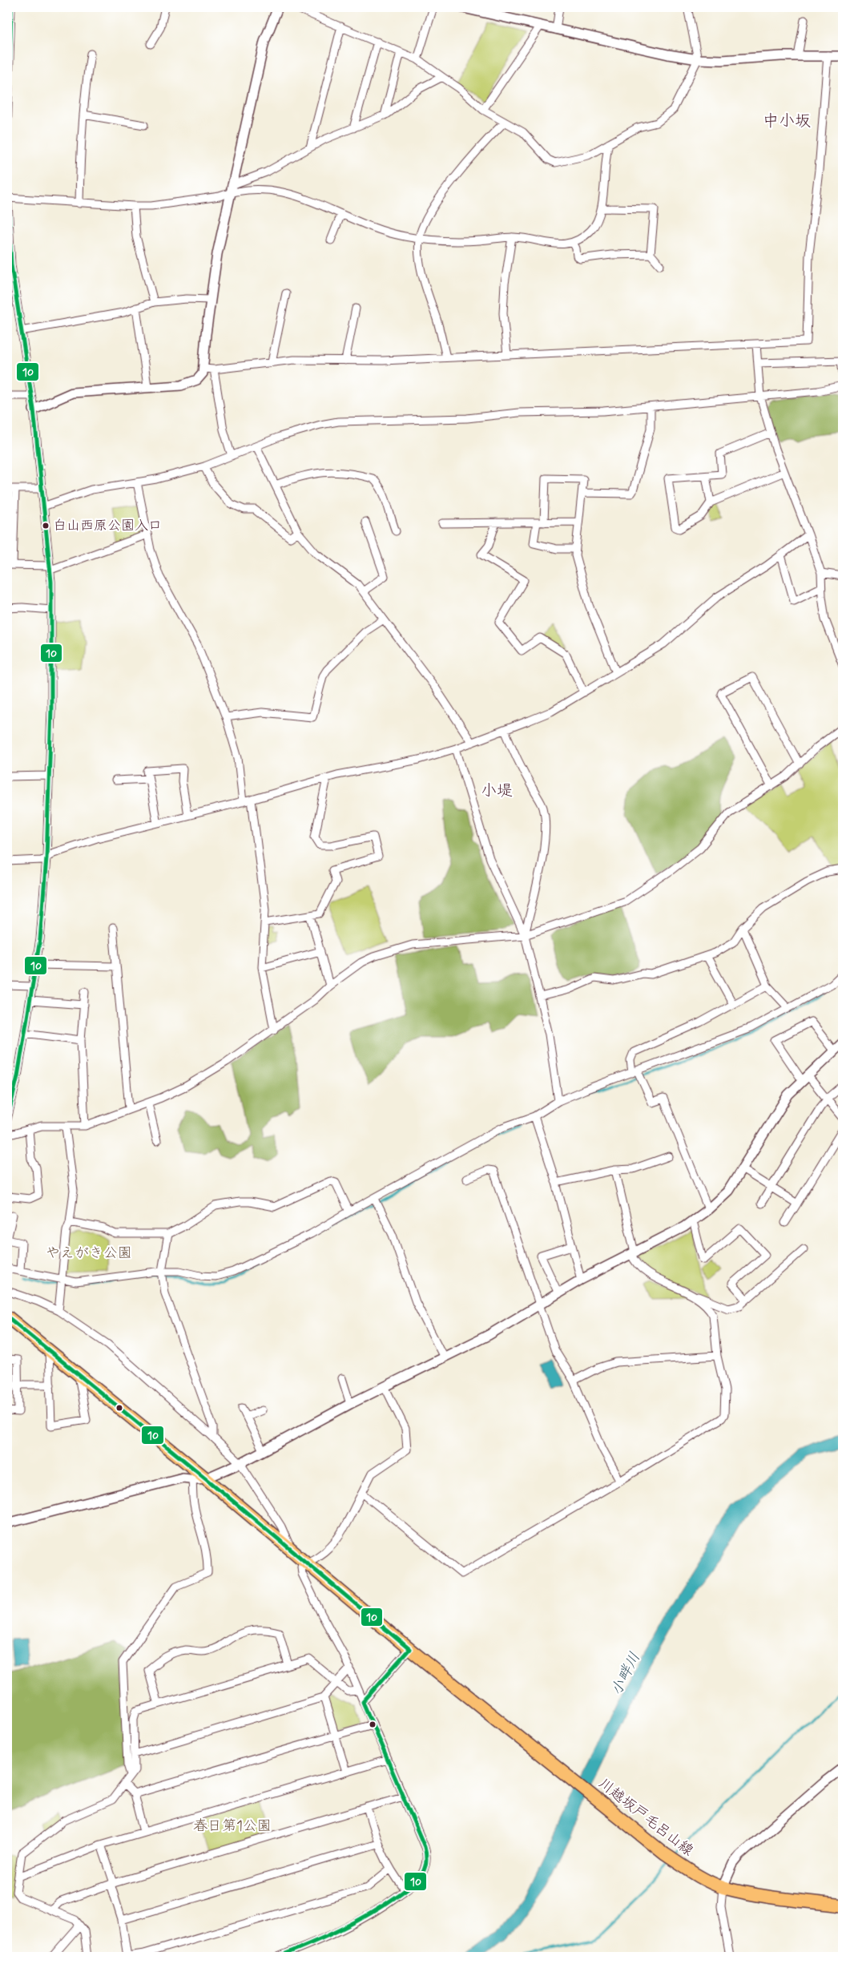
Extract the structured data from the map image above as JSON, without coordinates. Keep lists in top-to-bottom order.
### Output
{
  "streets": {
    "main road": ["川越坂戸毛呂山線"]
  },
  "districts": ["中小坂", "小堤"],
  "water": ["小畔川"],
  "parks": ["やえがき公園", "春日第1公園"],
  "places": ["白山西原公園入口"],
  "lines": ["transit line 10"]
}
